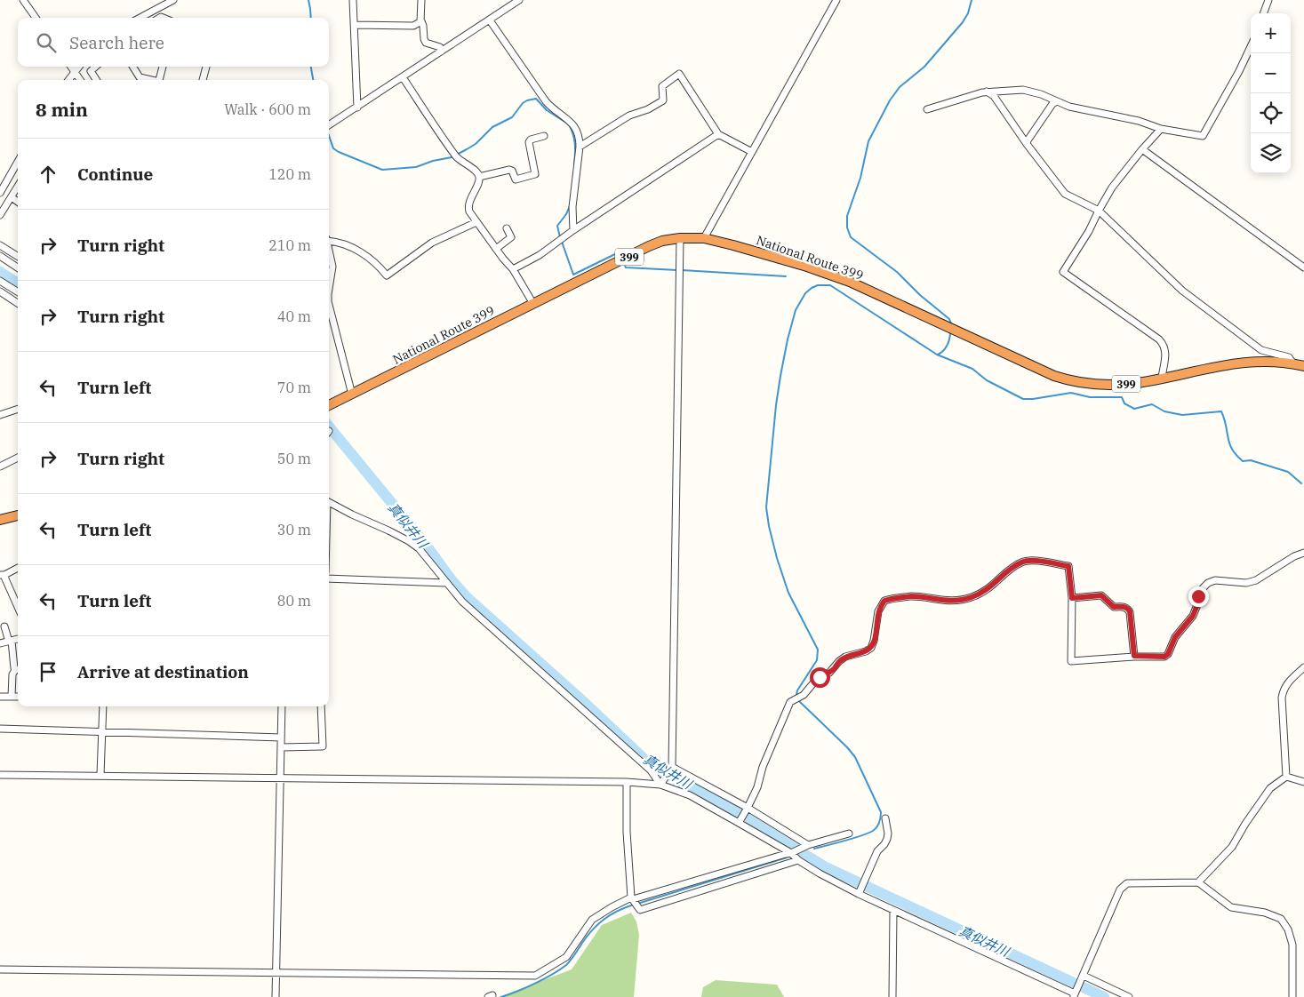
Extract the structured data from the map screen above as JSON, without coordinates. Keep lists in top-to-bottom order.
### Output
{
  "streets": {
    "highway": ["399", "National Route 399"]
  },
  "water": ["真似井川"],
  "page": {
    "map_buttons": ["+", "−"],
    "search": "Search here",
    "heading": ["8 min", "Walk · 600 m"],
    "list": [
      ["Continue", "120 m"],
      ["Turn right", "210 m"],
      ["Turn right", "40 m"],
      ["Turn left", "70 m"],
      ["Turn right", "50 m"],
      ["Turn left", "30 m"],
      ["Turn left", "80 m"],
      "Arrive at destination"
    ]
  }
}
